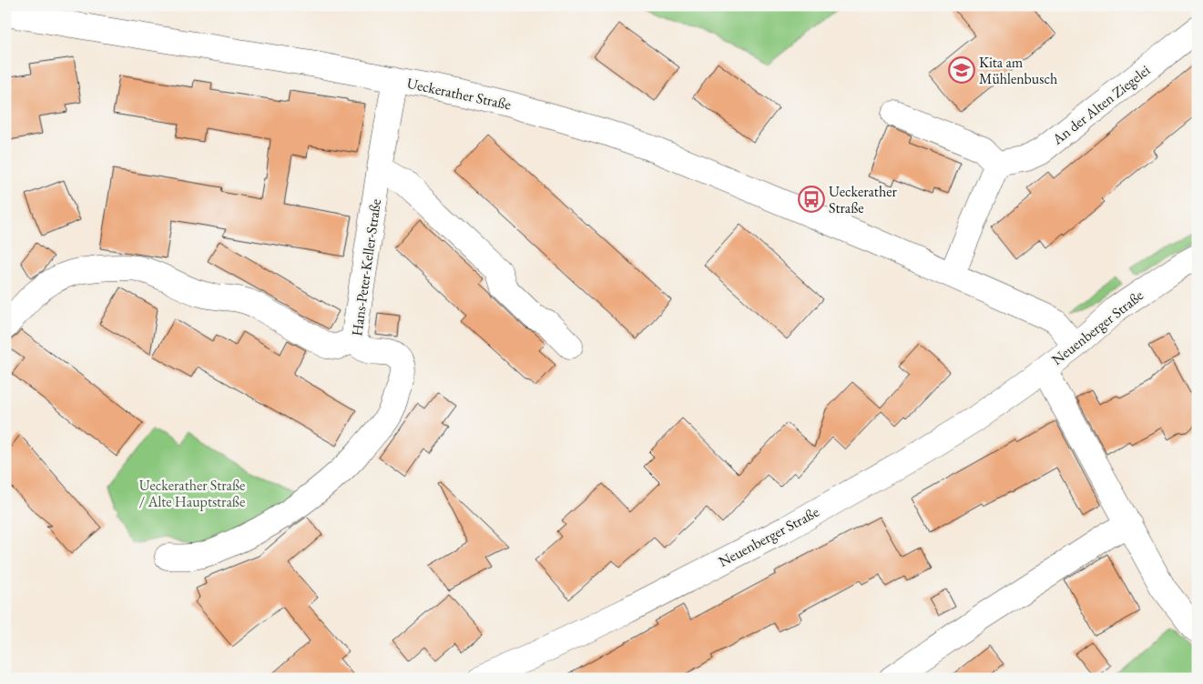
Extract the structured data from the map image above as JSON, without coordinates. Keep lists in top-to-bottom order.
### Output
{
  "streets": {
    "street": [
      "Ueckerather Straße",
      "An der Alten Ziegelei",
      "Hans-Peter-Keller-Straße",
      "Neuenberger Straße"
    ]
  },
  "crossings": [
    ["Ueckerather Straße", "Hans-Peter-Keller-Straße"],
    ["Ueckerather Straße", "Neuenberger Straße"]
  ],
  "parks": ["Ueckerather Straße / Alte Hauptstraße"],
  "places": {
    "school or university": ["Kita am Mühlenbusch"],
    "bus stop": ["Ueckerather Straße"]
  }
}
